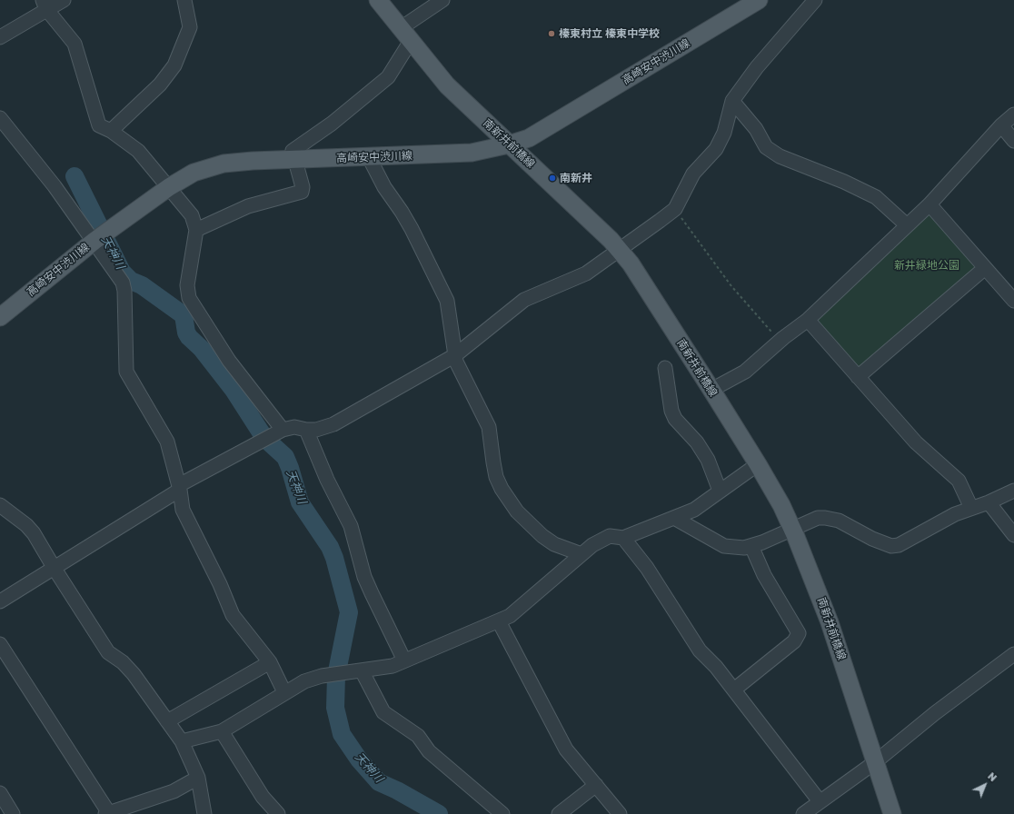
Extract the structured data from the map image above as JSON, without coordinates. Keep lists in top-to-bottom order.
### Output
{
  "streets": {
    "main road": ["高崎安中渋川線", "南新井前橋線"]
  },
  "crossings": [
    ["高崎安中渋川線", "南新井前橋線"]
  ],
  "water": ["天神川"],
  "parks": ["新井緑地公園"],
  "places": ["榛東村立 榛東中学校", "南新井"],
  "north": "top right"
}
